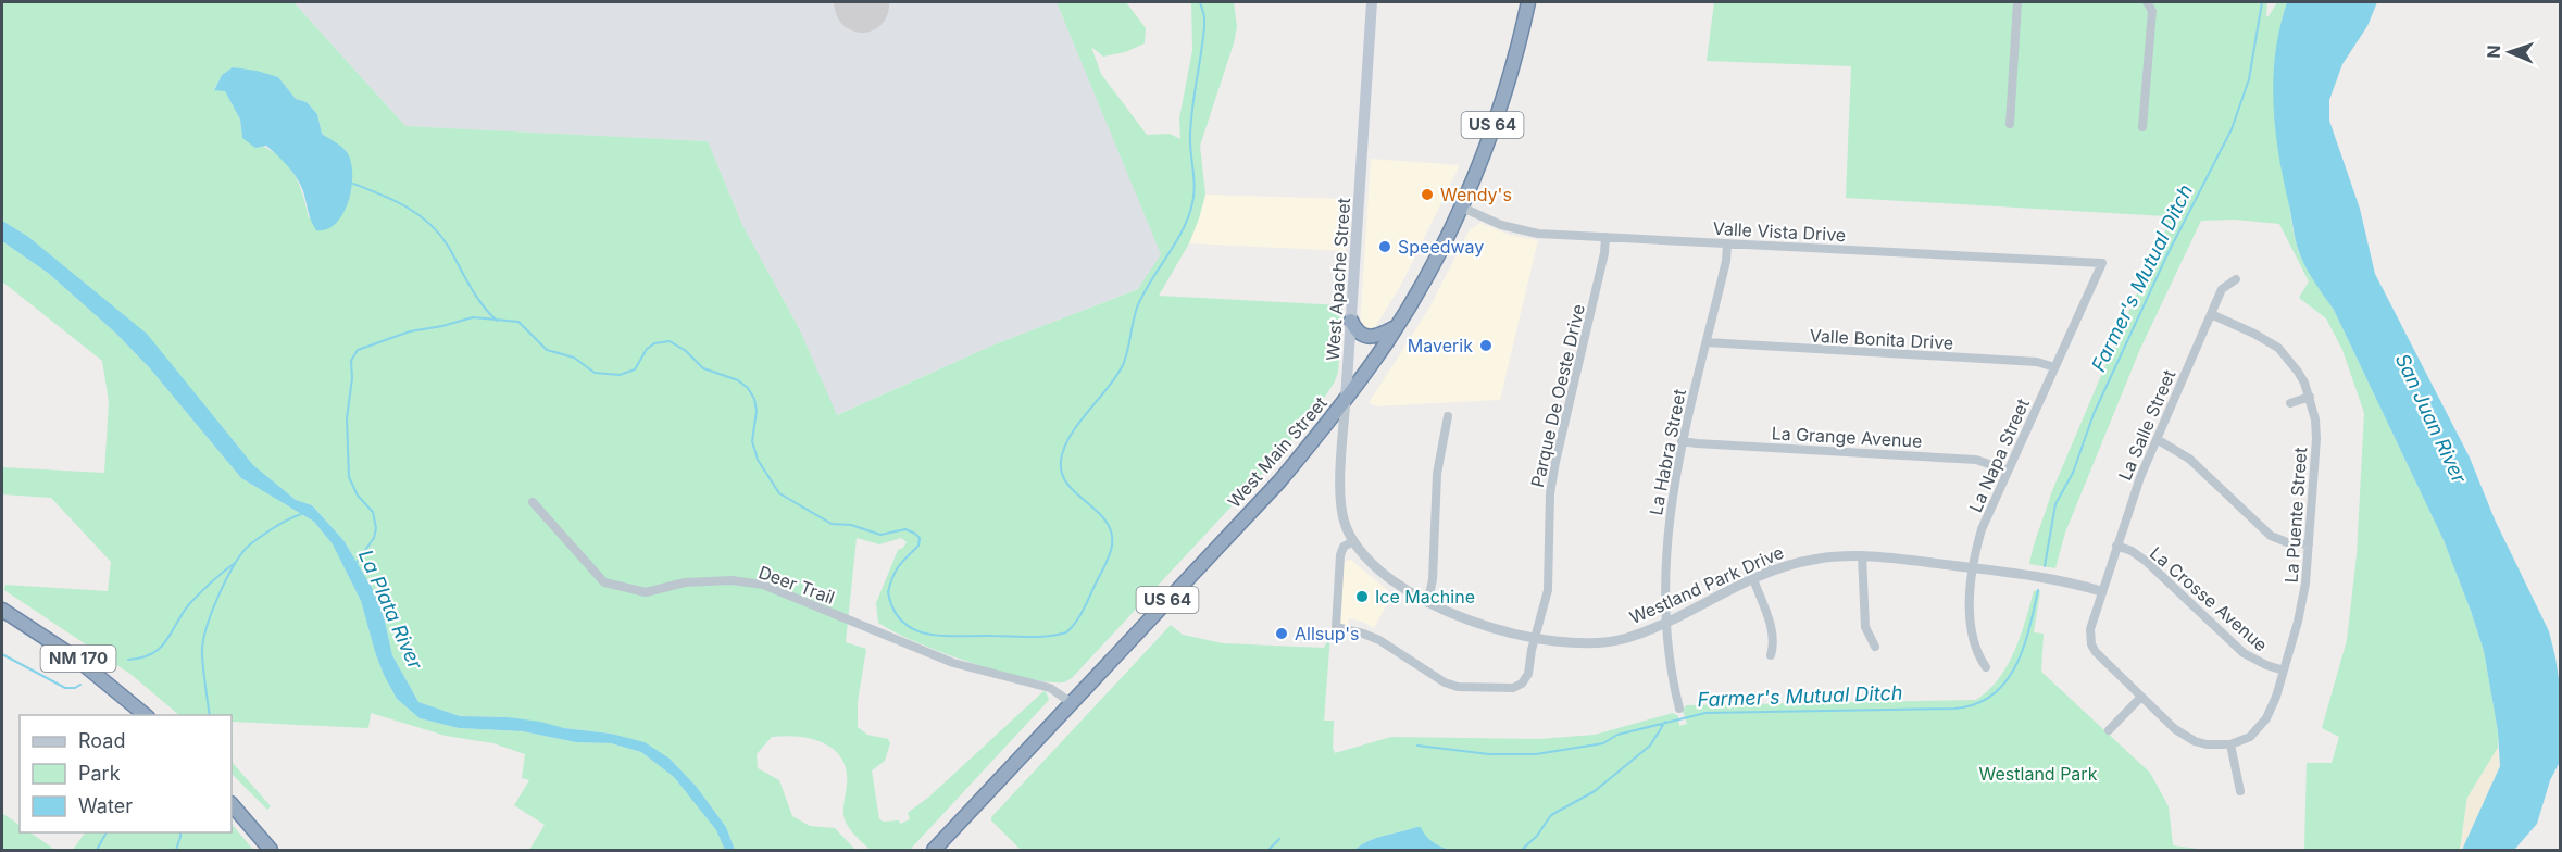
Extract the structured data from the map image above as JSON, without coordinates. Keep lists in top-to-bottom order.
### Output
{
  "streets": {
    "highway": ["US 64", "West Main Street", "NM 170"],
    "main road": ["West Apache Street"],
    "street": [
      "Valle Vista Drive",
      "Valle Bonita Drive",
      "Parque De Oeste Drive",
      "La Salle Street",
      "La Grange Avenue",
      "La Habra Street",
      "La Napa Street",
      "La Puente Street",
      "Deer Trail",
      "Westland Park Drive",
      "La Crosse Avenue"
    ]
  },
  "crossings": [
    ["Valle Vista Drive", "Parque De Oeste Drive"],
    ["Valle Vista Drive", "West Main Street"],
    ["Valle Vista Drive", "La Habra Street"],
    ["Valle Vista Drive", "La Napa Street"],
    ["West Apache Street", "West Main Street"],
    ["West Apache Street", "Westland Park Drive"],
    ["Valle Bonita Drive", "La Habra Street"],
    ["Valle Bonita Drive", "La Napa Street"],
    ["Parque De Oeste Drive", "Westland Park Drive"],
    ["La Salle Street", "La Puente Street"],
    ["La Salle Street", "Westland Park Drive"],
    ["La Salle Street", "La Crosse Avenue"],
    ["La Grange Avenue", "La Habra Street"],
    ["La Grange Avenue", "La Napa Street"],
    ["West Main Street", "Deer Trail"],
    ["La Habra Street", "Westland Park Drive"],
    ["La Napa Street", "Westland Park Drive"],
    ["La Puente Street", "La Crosse Avenue"]
  ],
  "water": ["Farmer's Mutual Ditch", "San Juan River", "La Plata River"],
  "parks": ["Westland Park"],
  "places": [
    "Wendy's",
    "Speedway",
    "Maverik",
    "Ice Machine",
    "Allsup's"
  ],
  "legend": ["Road", "Park", "Water"],
  "north": "left"
}
